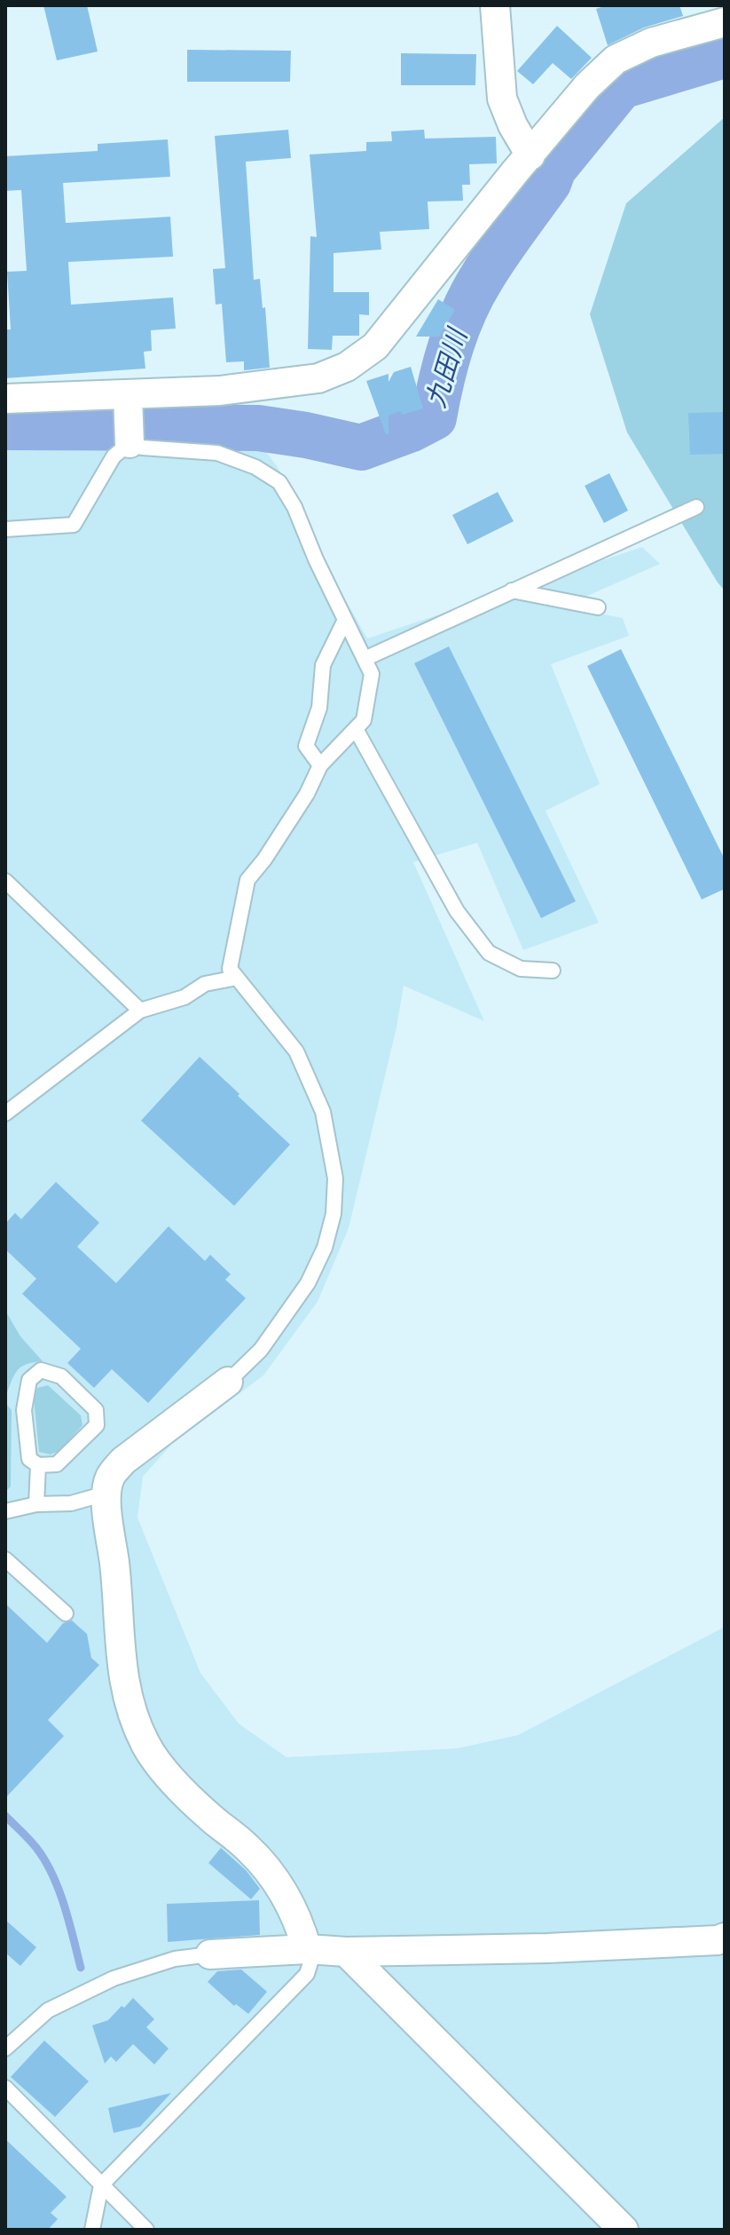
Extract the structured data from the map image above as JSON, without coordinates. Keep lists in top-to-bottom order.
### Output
{
  "water": ["九田川"]
}
